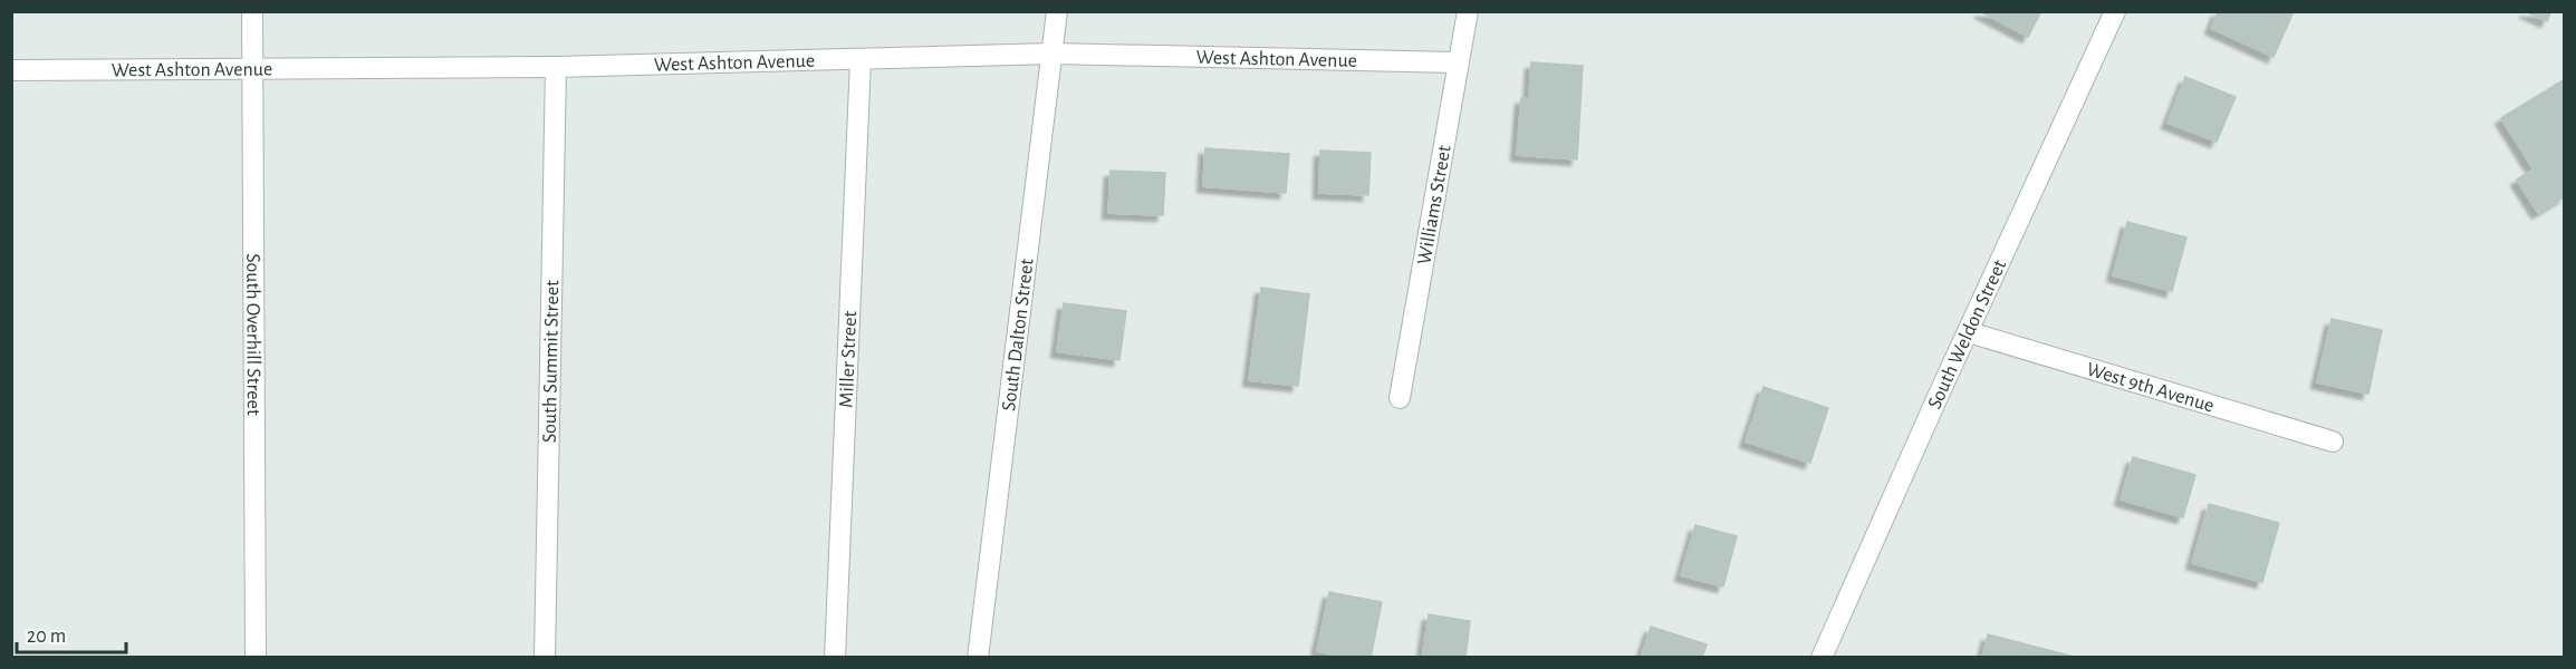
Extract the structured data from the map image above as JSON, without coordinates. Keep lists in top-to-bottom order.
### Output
{
  "streets": {
    "street": [
      "West Ashton Avenue",
      "Williams Street",
      "South Weldon Street",
      "South Overhill Street",
      "South Dalton Street",
      "Miller Street",
      "South Summit Street",
      "West 9th Avenue"
    ]
  },
  "crossings": [
    ["West Ashton Avenue", "Williams Street"],
    ["West Ashton Avenue", "South Overhill Street"],
    ["West Ashton Avenue", "South Dalton Street"],
    ["West Ashton Avenue", "Miller Street"],
    ["West Ashton Avenue", "South Summit Street"],
    ["South Weldon Street", "West 9th Avenue"]
  ],
  "scale_bar": "20 m"
}
